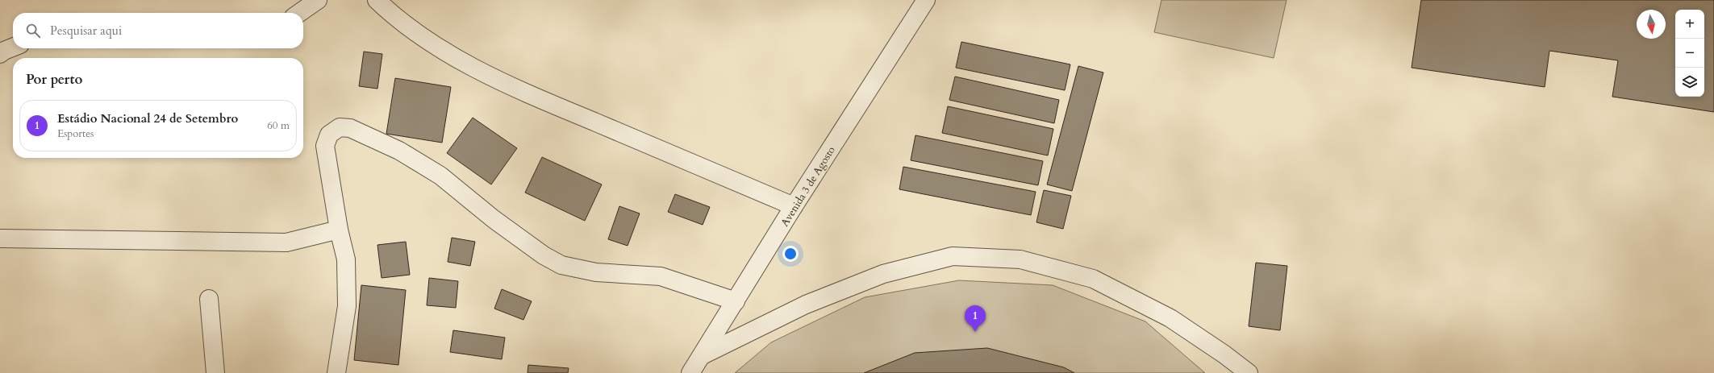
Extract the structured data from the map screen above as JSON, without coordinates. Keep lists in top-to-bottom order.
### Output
{
  "streets": {
    "street": ["Avenida 3 de Agosto"]
  },
  "north": "bottom",
  "page": {
    "map_buttons": ["+", "−"],
    "search": "Pesquisar aqui",
    "heading": "Por perto",
    "list": [
      {
        "mark": "1",
        "name": "Estádio Nacional 24 de Setembro",
        "note": "Esportes",
        "value": "60 m"
      }
    ],
    "pins": "1"
  }
}
